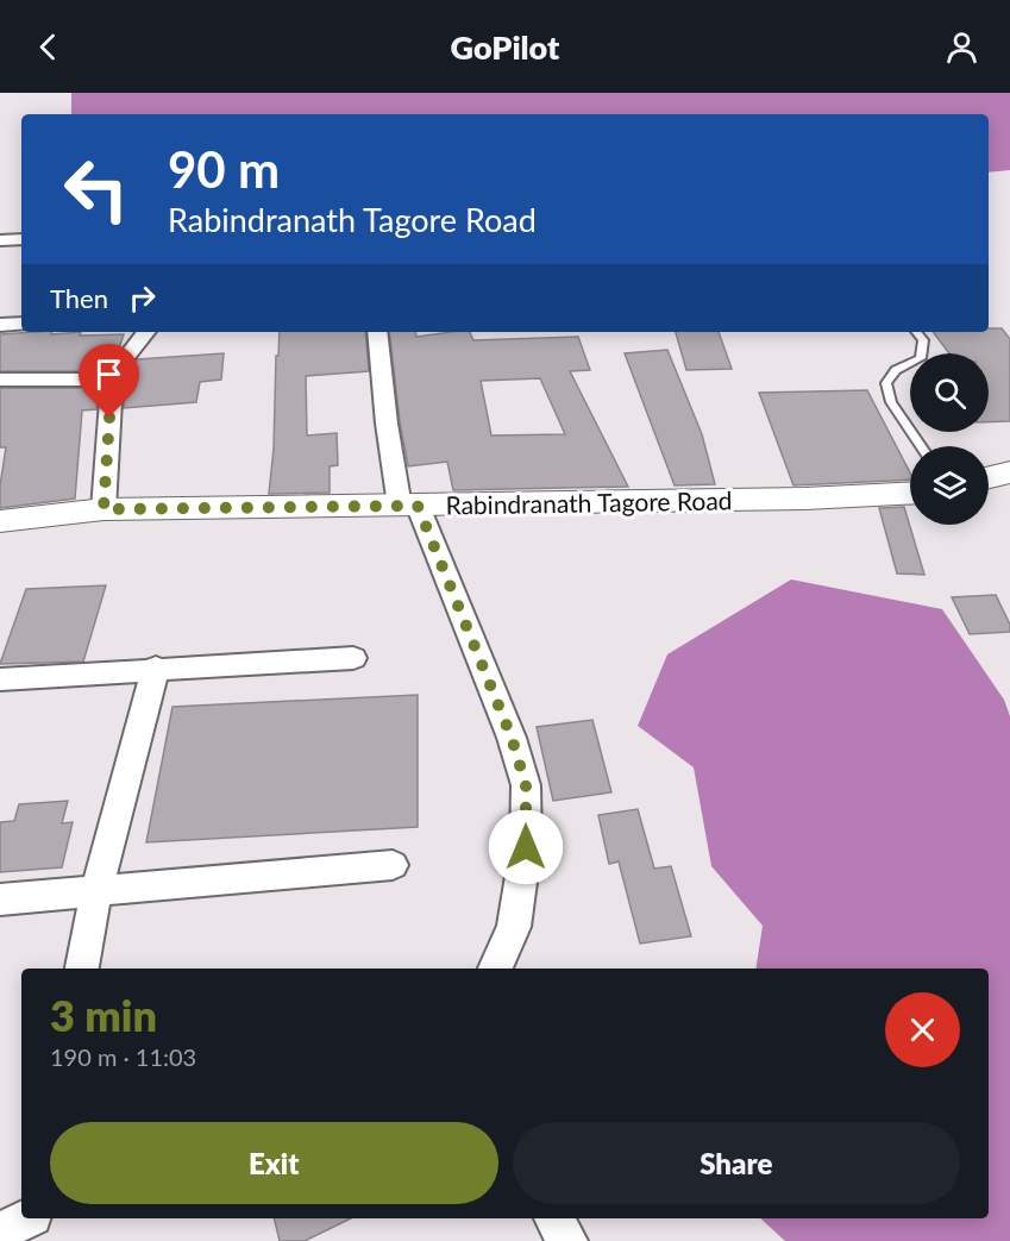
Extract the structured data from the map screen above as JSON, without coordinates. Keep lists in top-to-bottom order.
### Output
{
  "streets": {
    "street": ["Rabindranath Tagore Road"]
  },
  "page": {
    "header": "GoPilot",
    "turn": ["90 m", "Rabindranath Tagore Road"],
    "then": "Then",
    "heading": ["3 min", "190 m · 11:03"],
    "buttons": ["Exit", "Share"]
  }
}
